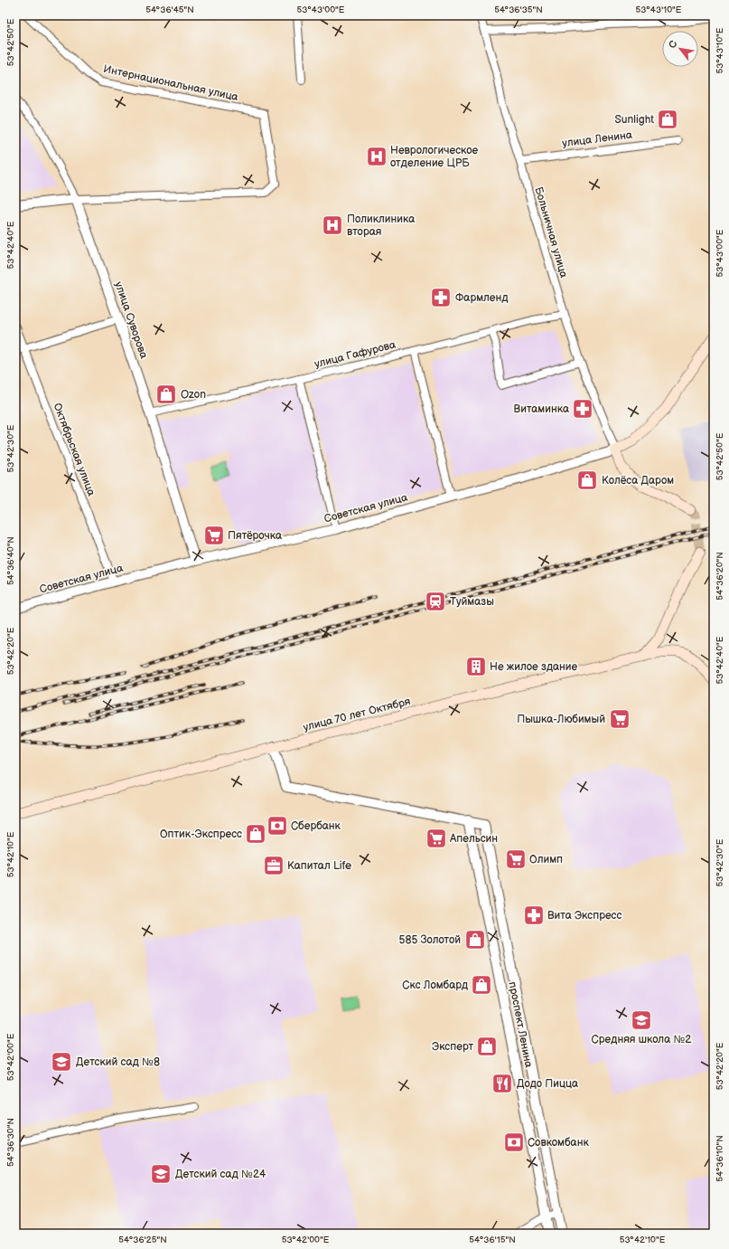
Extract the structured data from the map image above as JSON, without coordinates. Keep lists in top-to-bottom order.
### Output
{
  "streets": {
    "main road": ["Советская улица", "улица 70 лет Октября"],
    "street": [
      "Интернациональная улица",
      "улица Ленина",
      "Больничная улица",
      "улица Суворова",
      "улица Гафурова",
      "Октябрьская улица",
      "проспект Ленина"
    ]
  },
  "crossings": [
    ["Интернациональная улица", "улица Суворова"],
    ["улица Ленина", "Больничная улица"],
    ["Больничная улица", "улица Гафурова"],
    ["Больничная улица", "Советская улица"],
    ["улица Суворова", "улица Гафурова"],
    ["улица Суворова", "Советская улица"],
    ["Октябрьская улица", "Советская улица"]
  ],
  "places": {
    "shop": [
      "Sunlight",
      "Ozon",
      "Колёса Даром",
      "Оптик-Экспресс",
      "585 Золотой",
      "Скс Ломбард",
      "Эксперт"
    ],
    "hospital": ["Неврологическое отделение ЦРБ", "Поликлиника вторая"],
    "pharmacy": ["Фармленд", "Витаминка", "Вита Экспресс"],
    "supermarket": [
      "Пятёрочка",
      "Пышка-Любимый",
      "Апельсин",
      "Олимп"
    ],
    "station": ["Туймазы"],
    "building": ["Не жилое здание"],
    "bank": ["Сбербанк", "Совкомбанк"],
    "office": ["Капитал Life"],
    "school or university": ["Средняя школа №2", "Детский сад №8", "Детский сад №24"],
    "restaurant": ["Додо Пицца"]
  },
  "north": "top left",
  "coordinates": [
    "54°36'45\"N",
    "53°43'00\"E",
    "54°36'35\"N",
    "53°43'10\"E",
    "53°42'50\"E",
    "53°42'40\"E",
    "53°42'30\"E",
    "54°36'40\"N",
    "54°36'20\"N",
    "53°42'20\"E",
    "53°42'10\"E",
    "53°42'00\"E",
    "54°36'30\"N",
    "54°36'10\"N",
    "54°36'25\"N",
    "54°36'15\"N"
  ]
}
